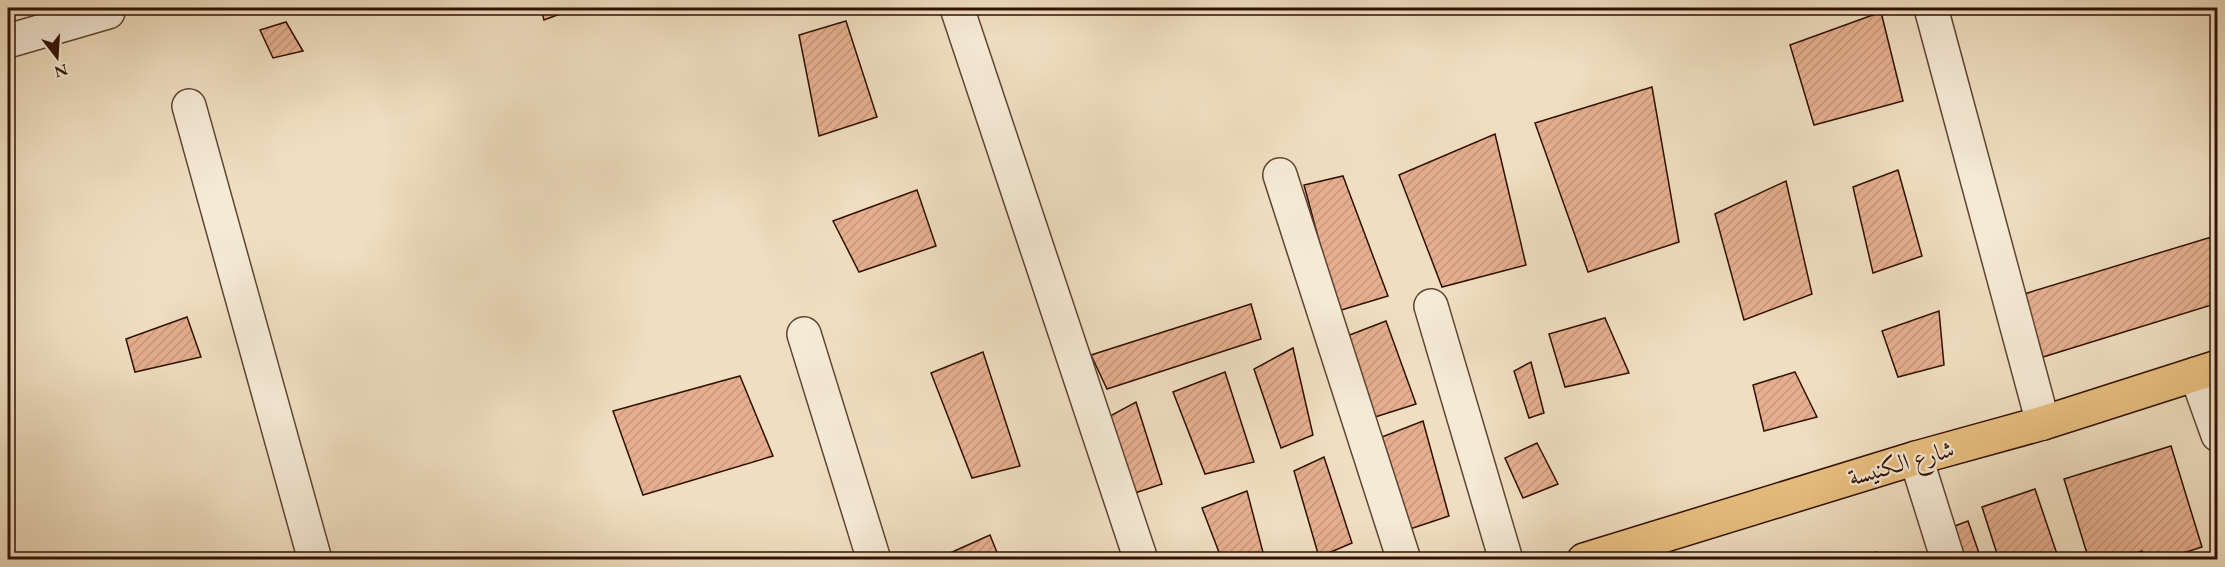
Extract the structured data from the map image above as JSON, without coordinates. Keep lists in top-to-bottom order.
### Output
{
  "streets": {
    "main road": ["شارع الكنيسة"]
  },
  "north": "bottom"
}
